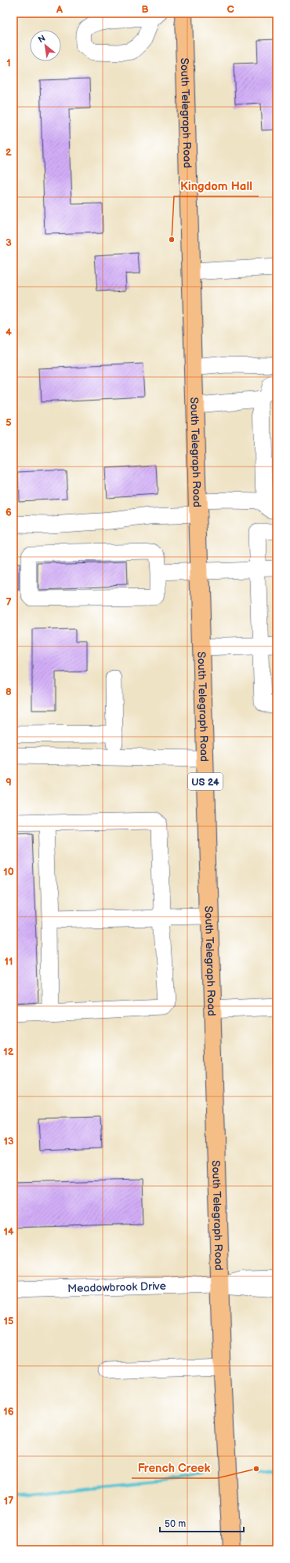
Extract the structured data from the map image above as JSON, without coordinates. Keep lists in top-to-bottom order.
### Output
{
  "streets": {
    "main road": ["South Telegraph Road", "US 24"],
    "street": ["Meadowbrook Drive"]
  },
  "crossings": [
    ["South Telegraph Road", "Meadowbrook Drive"]
  ],
  "places": ["Kingdom Hall", "French Creek"],
  "scale_bar": "50 m",
  "north": "top left",
  "grid": {
    "columns": ["A", "B", "C"],
    "rows": [
      "1",
      "2",
      "3",
      "4",
      "5",
      "6",
      "7",
      "8",
      "9",
      "10",
      "11",
      "12",
      "13",
      "14",
      "15",
      "16",
      "17"
    ]
  }
}
